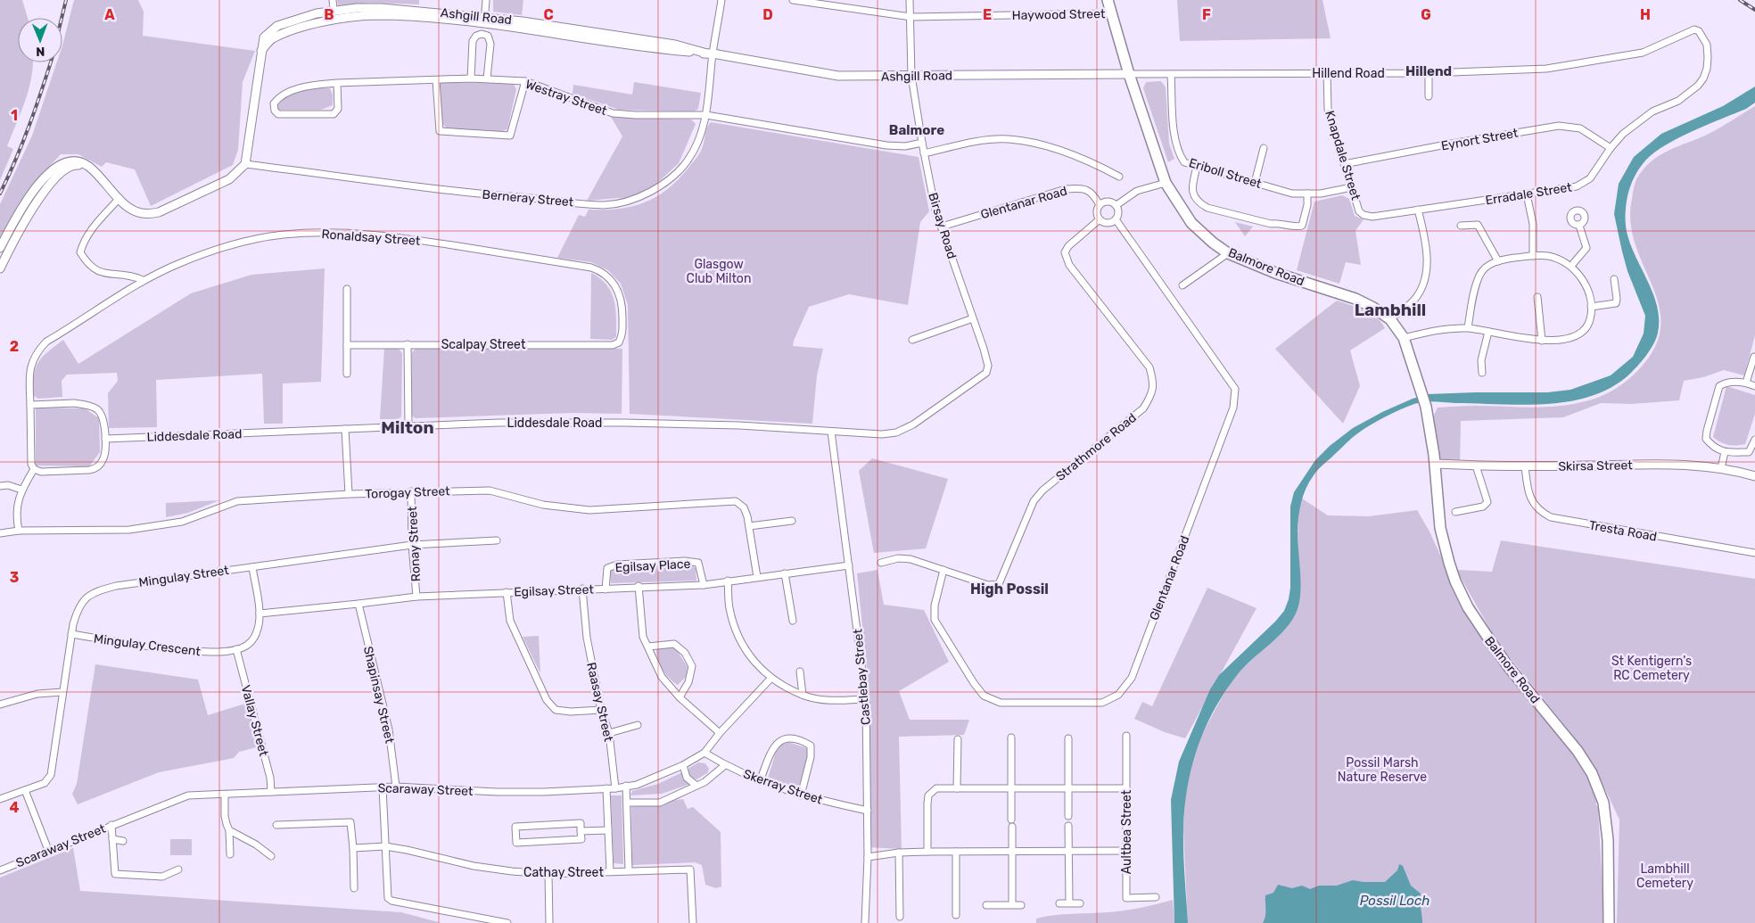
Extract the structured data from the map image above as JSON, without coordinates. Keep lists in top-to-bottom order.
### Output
{
  "streets": {
    "main road": ["Balmore Road"],
    "street": [
      "Haywood Street",
      "Ashgill Road",
      "Hillend Road",
      "Westray Street",
      "Eynort Street",
      "Knapdale Street",
      "Eriboll Street",
      "Erradale Street",
      "Berneray Street",
      "Glentanar Road",
      "Birsay Road",
      "Ronaldsay Street",
      "Scalpay Street",
      "Liddesdale Road",
      "Strathmore Road",
      "Skirsa Street",
      "Torogay Street",
      "Tresta Road",
      "Ronay Street",
      "Egilsay Place",
      "Mingulay Street",
      "Egilsay Street",
      "Mingulay Crescent",
      "Castlebay Street",
      "Shapinsay Street",
      "Raasay Street",
      "Vallay Street",
      "Skerray Street",
      "Scaraway Street",
      "Aultbea Street",
      "Cathay Street"
    ]
  },
  "crossings": [
    ["Haywood Street", "Birsay Road"],
    ["Haywood Street", "Balmore Road"],
    ["Ashgill Road", "Hillend Road"],
    ["Ashgill Road", "Berneray Street"],
    ["Ashgill Road", "Birsay Road"],
    ["Ashgill Road", "Balmore Road"],
    ["Hillend Road", "Knapdale Street"],
    ["Hillend Road", "Eriboll Street"],
    ["Hillend Road", "Erradale Street"],
    ["Hillend Road", "Balmore Road"],
    ["Westray Street", "Berneray Street"],
    ["Westray Street", "Birsay Road"],
    ["Eynort Street", "Knapdale Street"],
    ["Eynort Street", "Erradale Street"],
    ["Knapdale Street", "Eriboll Street"],
    ["Knapdale Street", "Erradale Street"],
    ["Glentanar Road", "Birsay Road"],
    ["Glentanar Road", "Strathmore Road"],
    ["Birsay Road", "Liddesdale Road"],
    ["Ronaldsay Street", "Scalpay Street"],
    ["Ronaldsay Street", "Liddesdale Road"],
    ["Balmore Road", "Skirsa Street"],
    ["Liddesdale Road", "Castlebay Street"],
    ["Skirsa Street", "Tresta Road"],
    ["Torogay Street", "Ronay Street"],
    ["Torogay Street", "Egilsay Street"],
    ["Ronay Street", "Mingulay Street"],
    ["Ronay Street", "Egilsay Street"],
    ["Egilsay Place", "Egilsay Street"],
    ["Mingulay Street", "Mingulay Crescent"],
    ["Egilsay Street", "Mingulay Crescent"],
    ["Egilsay Street", "Castlebay Street"],
    ["Egilsay Street", "Shapinsay Street"],
    ["Egilsay Street", "Raasay Street"],
    ["Mingulay Crescent", "Vallay Street"],
    ["Castlebay Street", "Skerray Street"],
    ["Shapinsay Street", "Scaraway Street"],
    ["Raasay Street", "Scaraway Street"],
    ["Vallay Street", "Scaraway Street"],
    ["Skerray Street", "Scaraway Street"]
  ],
  "districts": [
    "Hillend",
    "Balmore",
    "Lambhill",
    "Milton",
    "High Possil"
  ],
  "water": ["Possil Loch"],
  "parks": [
    "Glasgow Club Milton",
    "St Kentigern's RC Cemetery",
    "Possil Marsh Nature Reserve",
    "Lambhill Cemetery"
  ],
  "north": "bottom",
  "grid": {
    "columns": [
      "A",
      "B",
      "C",
      "D",
      "E",
      "F",
      "G",
      "H"
    ],
    "rows": [
      "1",
      "2",
      "3",
      "4"
    ]
  }
}
